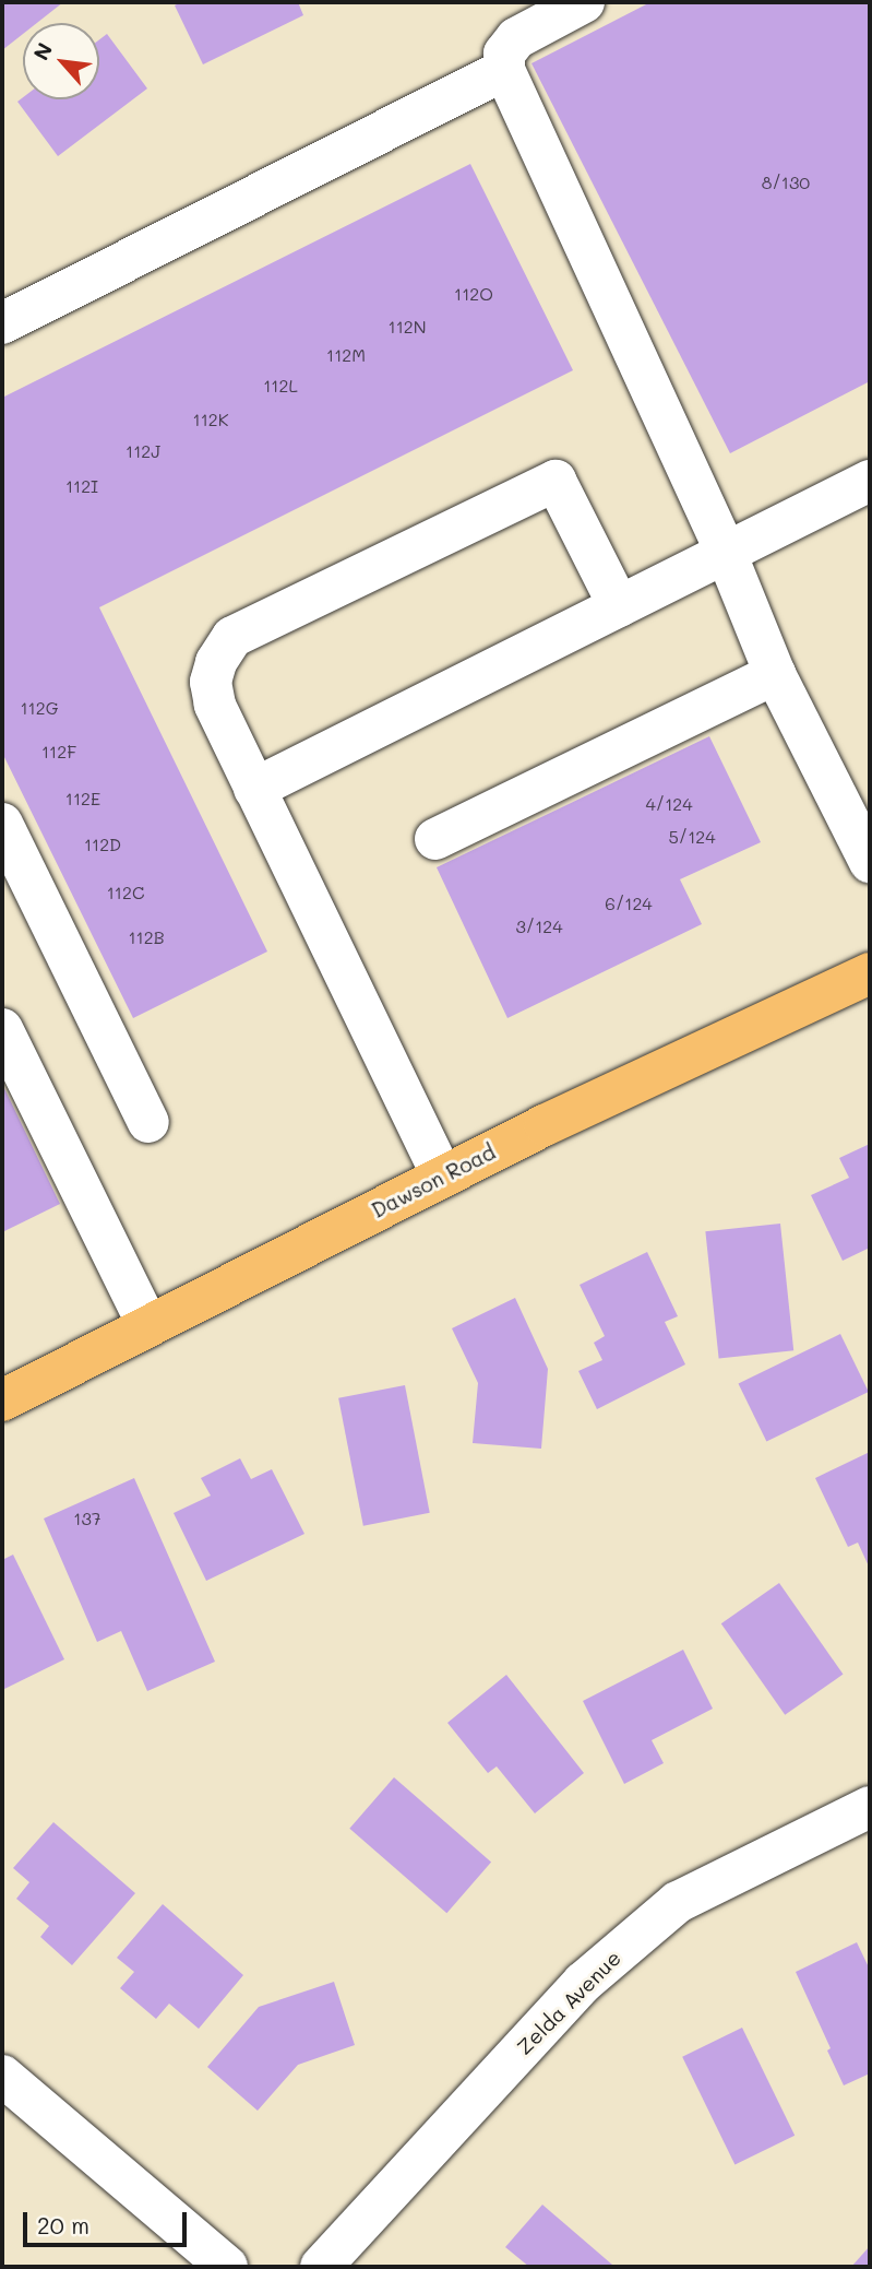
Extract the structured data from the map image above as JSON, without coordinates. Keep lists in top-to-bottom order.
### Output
{
  "streets": {
    "main road": ["Dawson Road"],
    "street": ["Zelda Avenue"]
  },
  "house_numbers": [
    "8/130",
    "112O",
    "112N",
    "112M",
    "112L",
    "112K",
    "112J",
    "112I",
    "112G",
    "112F",
    "112E",
    "4/124",
    "5/124",
    "112D",
    "112C",
    "6/124",
    "3/124",
    "112B",
    "137"
  ],
  "scale_bar": "20 m",
  "north": "top left"
}
